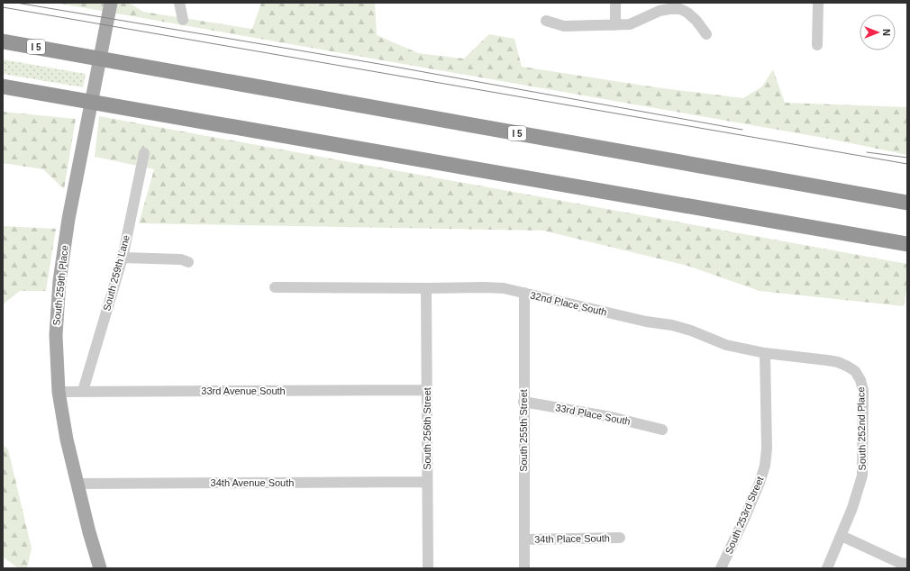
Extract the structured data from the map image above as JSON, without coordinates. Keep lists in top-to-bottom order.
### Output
{
  "streets": {
    "highway": ["I 5"],
    "main road": ["South 259th Place"],
    "street": [
      "South 259th Lane",
      "32nd Place South",
      "33rd Avenue South",
      "33rd Place South",
      "South 256th Street",
      "South 252nd Place",
      "South 255th Street",
      "34th Avenue South",
      "South 253rd Street",
      "34th Place South"
    ]
  },
  "crossings": [
    ["South 259th Lane", "33rd Avenue South"],
    ["South 259th Place", "33rd Avenue South"],
    ["South 259th Place", "34th Avenue South"],
    ["32nd Place South", "South 256th Street"],
    ["32nd Place South", "South 252nd Place"],
    ["32nd Place South", "South 255th Street"],
    ["32nd Place South", "South 253rd Street"],
    ["33rd Avenue South", "South 256th Street"],
    ["33rd Place South", "South 255th Street"],
    ["South 256th Street", "34th Avenue South"],
    ["South 255th Street", "34th Place South"]
  ],
  "north": "right"
}
